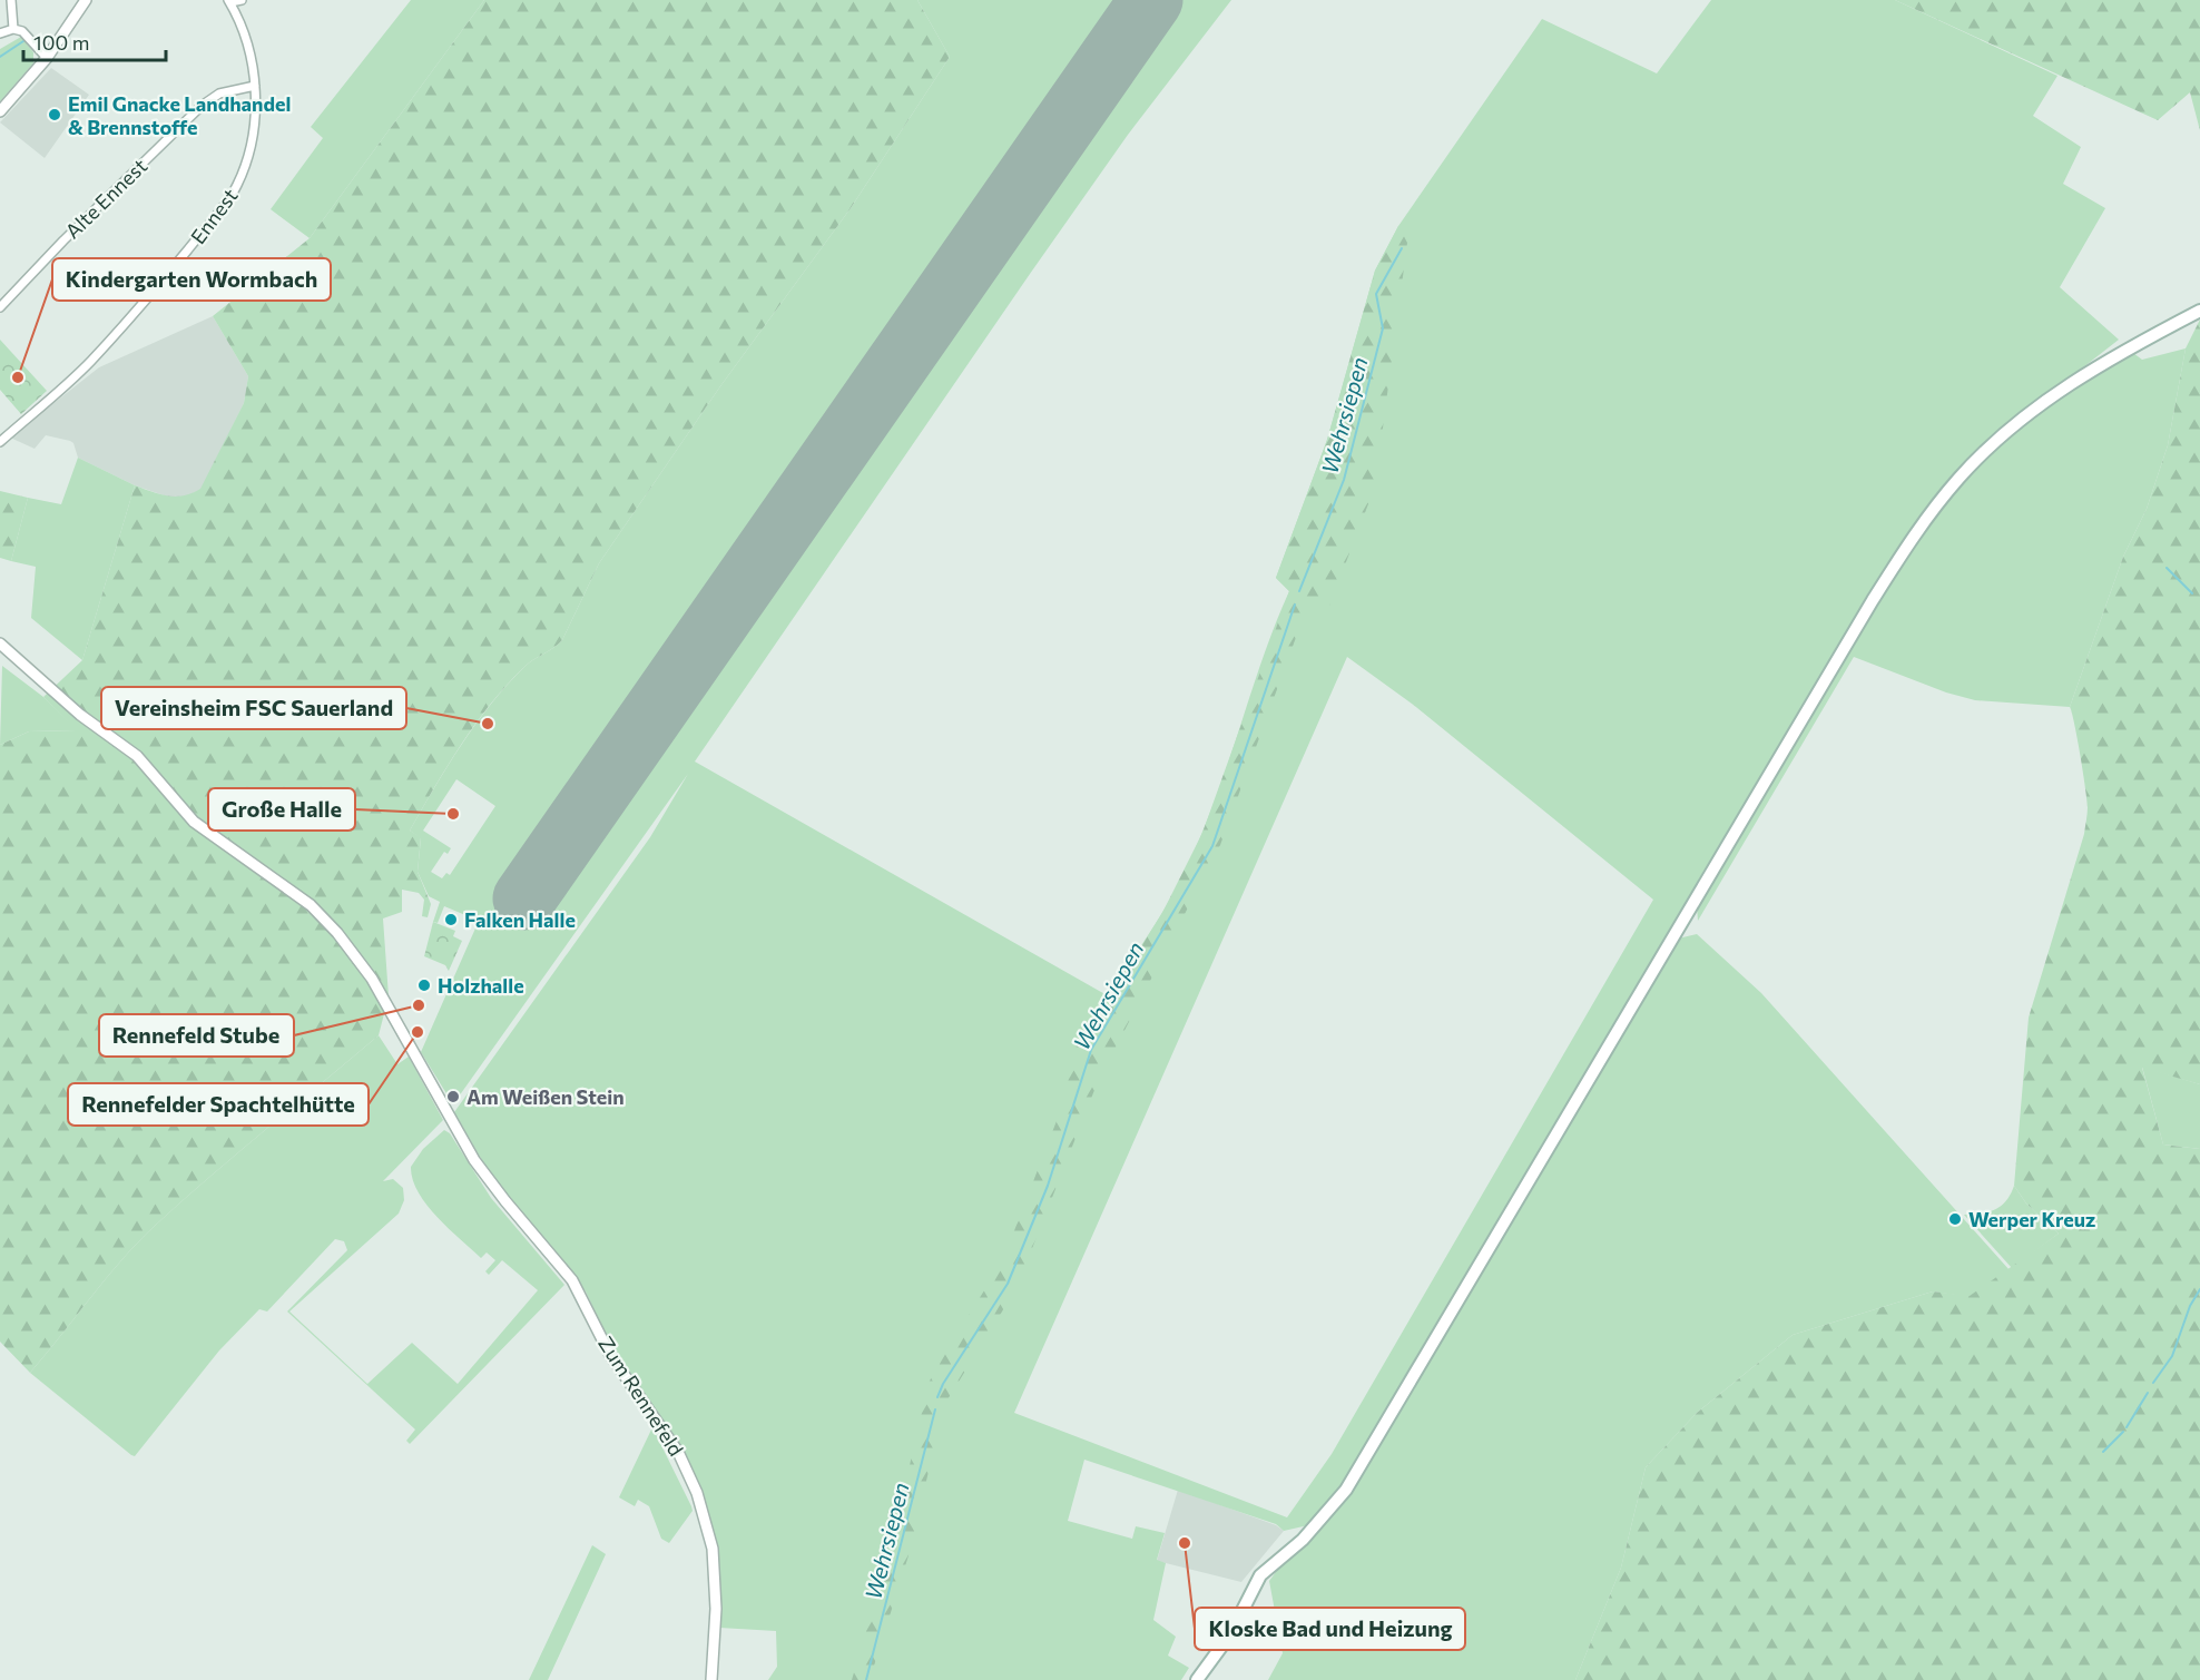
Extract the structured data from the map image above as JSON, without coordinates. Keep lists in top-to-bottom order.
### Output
{
  "streets": {
    "street": ["Alte Ennest", "Ennest", "Zum Rennefeld"]
  },
  "crossings": [
    ["Alte Ennest", "Ennest"]
  ],
  "water": ["Wehrsiepen"],
  "places": [
    "Emil Gnacke Landhandel & Brennstoffe",
    "Kindergarten Wormbach",
    "Vereinsheim FSC Sauerland",
    "Große Halle",
    "Falken Halle",
    "Holzhalle",
    "Rennefeld Stube",
    "Rennefelder Spachtelhütte",
    "Am Weißen Stein",
    "Werper Kreuz",
    "Kloske Bad und Heizung"
  ],
  "scale_bar": "100 m"
}
